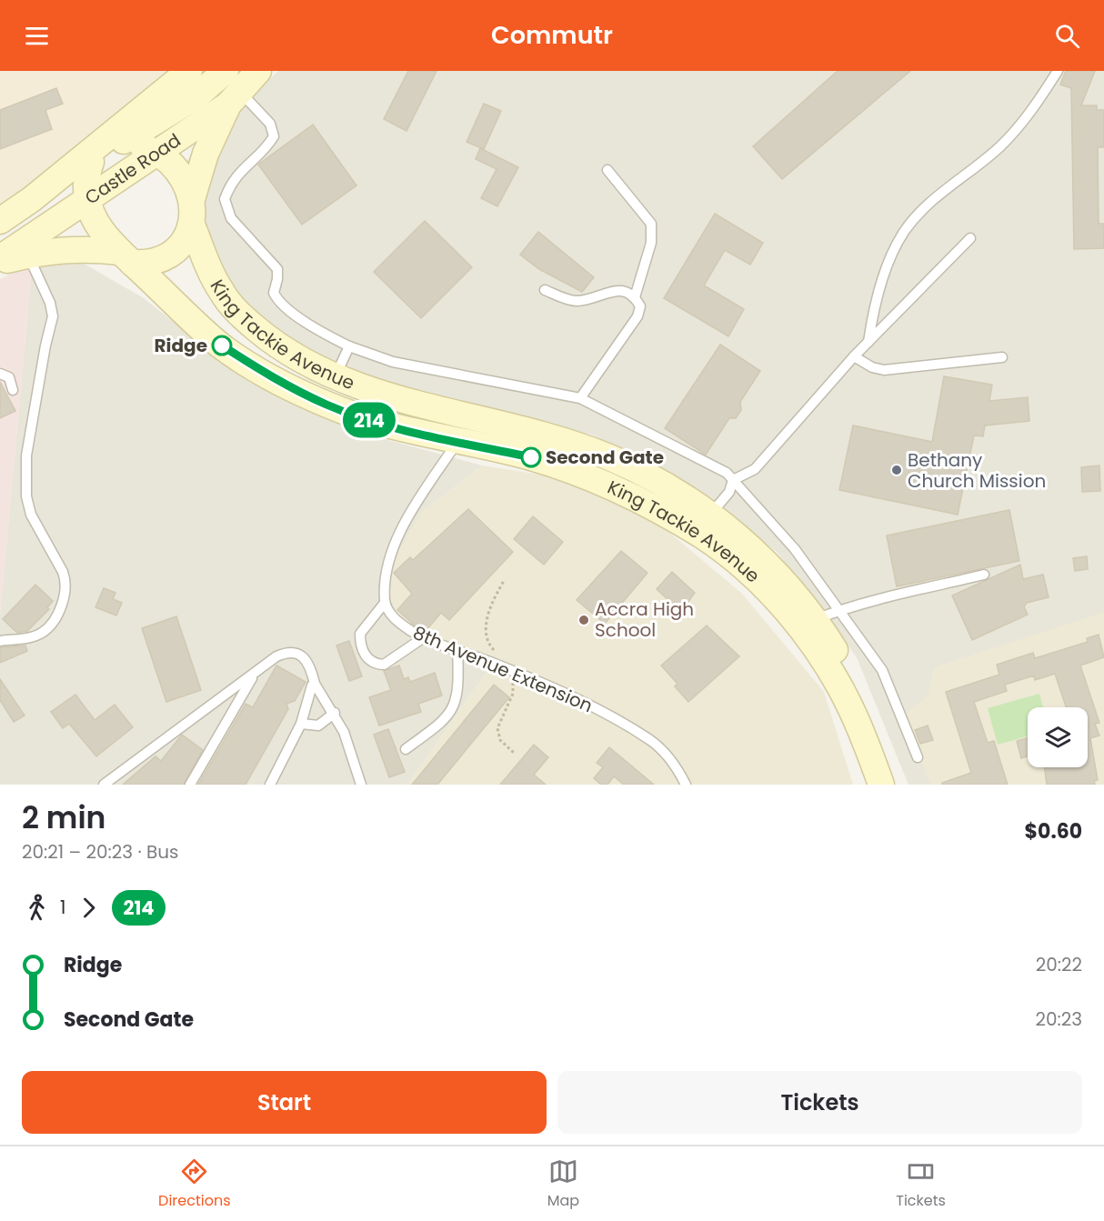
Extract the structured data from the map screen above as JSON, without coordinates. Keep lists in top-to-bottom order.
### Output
{
  "streets": {
    "main road": ["Castle Road", "King Tackie Avenue"],
    "lane": ["8th Avenue Extension"]
  },
  "crossings": [
    ["Castle Road", "King Tackie Avenue"]
  ],
  "places": [
    "Ridge",
    "Second Gate",
    "Bethany Church Mission",
    "Accra High School"
  ],
  "lines": ["bus line 214"],
  "page": {
    "header": "Commutr",
    "on_map": "214",
    "heading": ["2 min", "20:21 – 20:23 · Bus", "$0.60"],
    "legs": ["1", "214"],
    "list": [
      {
        "name": "Ridge",
        "value": "20:22"
      },
      {
        "name": "Second Gate",
        "value": "20:23"
      }
    ],
    "buttons": ["Start", "Tickets"],
    "tabs": ["Directions", "Map", "Tickets"]
  }
}
